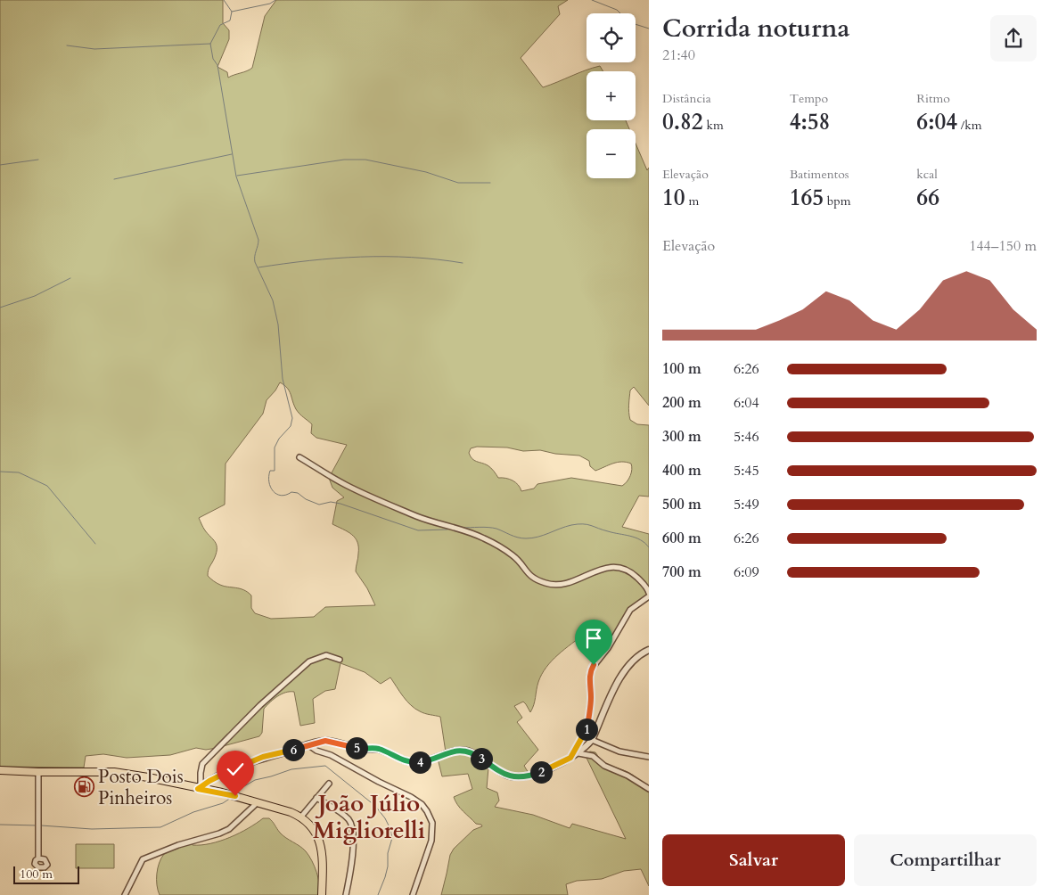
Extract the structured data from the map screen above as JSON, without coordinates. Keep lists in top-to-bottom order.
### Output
{
  "districts": ["João Júlio Migliorelli"],
  "places": {
    "fuel station": ["Posto Dois Pinheiros"]
  },
  "scale_bar": "100 m",
  "page": {
    "heading": ["Corrida noturna", "21:40"],
    "map_buttons": ["+", "−"],
    "stats": [
      ["Distância", "0.82 km"],
      ["Tempo", "4:58"],
      ["Ritmo", "6:04 /km"],
      ["Elevação", "10 m"],
      ["Batimentos", "165 bpm"],
      ["kcal", "66"]
    ],
    "chart": ["Elevação", "144–150 m"],
    "list": [
      {
        "name": "100 m",
        "note": "6:26"
      },
      {
        "name": "200 m",
        "note": "6:04"
      },
      {
        "name": "300 m",
        "note": "5:46"
      },
      {
        "name": "400 m",
        "note": "5:45"
      },
      {
        "name": "500 m",
        "note": "5:49"
      },
      {
        "name": "600 m",
        "note": "6:26"
      },
      {
        "name": "700 m",
        "note": "6:09"
      }
    ],
    "pins": [
      "1",
      "5",
      "6",
      "3",
      "4",
      "2"
    ],
    "buttons": ["Salvar", "Compartilhar"],
    "scale": "100 m"
  }
}
